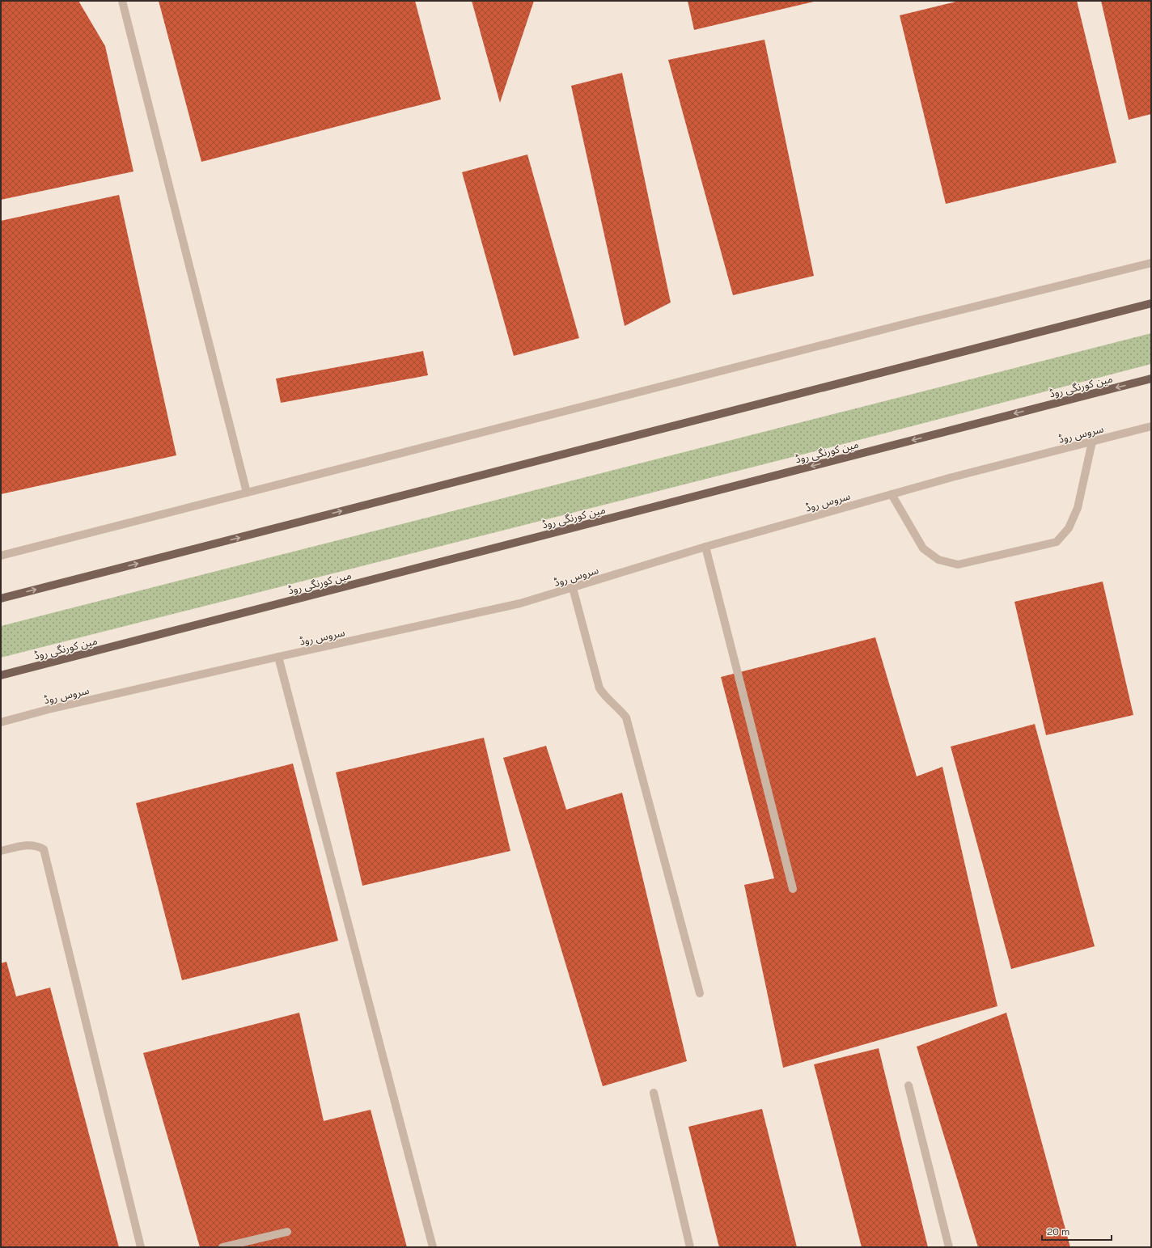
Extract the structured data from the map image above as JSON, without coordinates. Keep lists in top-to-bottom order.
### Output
{
  "streets": {
    "main road": ["مین کورنگی روڈ"],
    "street": ["سروس روڈ"]
  },
  "one_way": ["مین کورنگی روڈ"],
  "scale_bar": "20 m"
}
